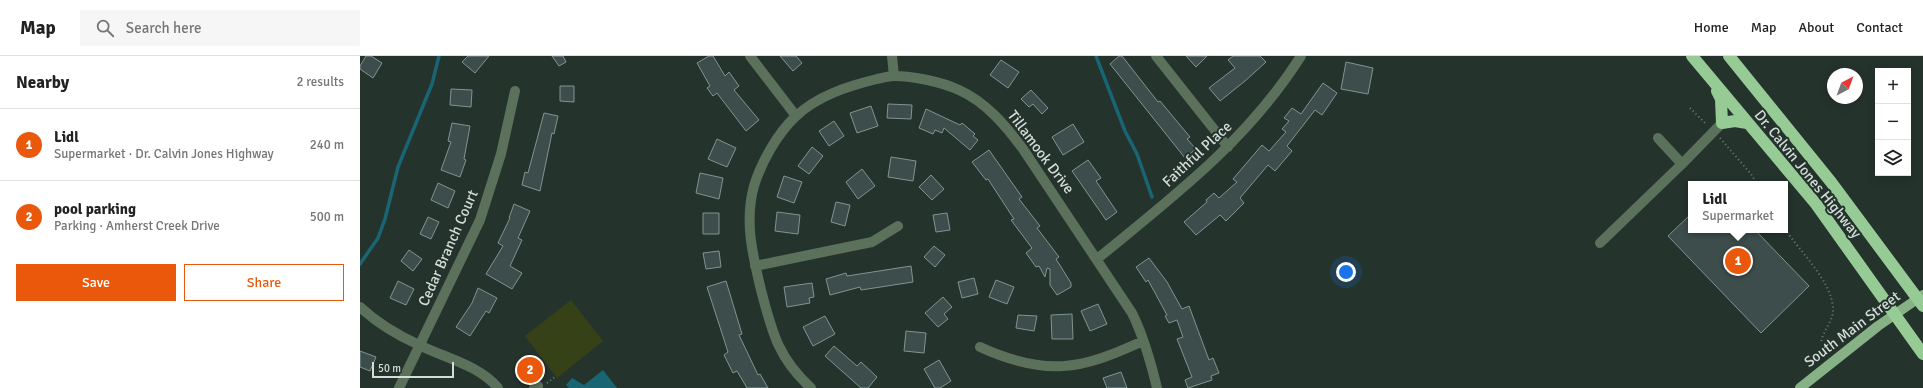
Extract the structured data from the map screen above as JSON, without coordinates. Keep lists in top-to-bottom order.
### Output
{
  "streets": {
    "highway": ["Dr. Calvin Jones Highway"],
    "main road": ["South Main Street"],
    "street": ["Tillamook Drive", "Faithful Place", "Cedar Branch Court"]
  },
  "crossings": [
    ["Tillamook Drive", "Faithful Place"],
    ["Dr. Calvin Jones Highway", "South Main Street"]
  ],
  "scale_bar": "50 m",
  "north": "top right",
  "page": {
    "header": "Map",
    "search": "Search here",
    "nav": [
      "Home",
      "Map",
      "About",
      "Contact"
    ],
    "heading": ["Nearby", "2 results"],
    "map_buttons": ["+", "−"],
    "list": [
      {
        "mark": "1",
        "name": "Lidl",
        "note": "Supermarket · Dr. Calvin Jones Highway",
        "value": "240 m"
      },
      {
        "mark": "2",
        "name": "pool parking",
        "note": "Parking · Amherst Creek Drive",
        "value": "500 m"
      }
    ],
    "popup": ["Lidl", "Supermarket"],
    "pins": ["1", "2"],
    "buttons": ["Save", "Share"],
    "scale": "50 m"
  }
}
